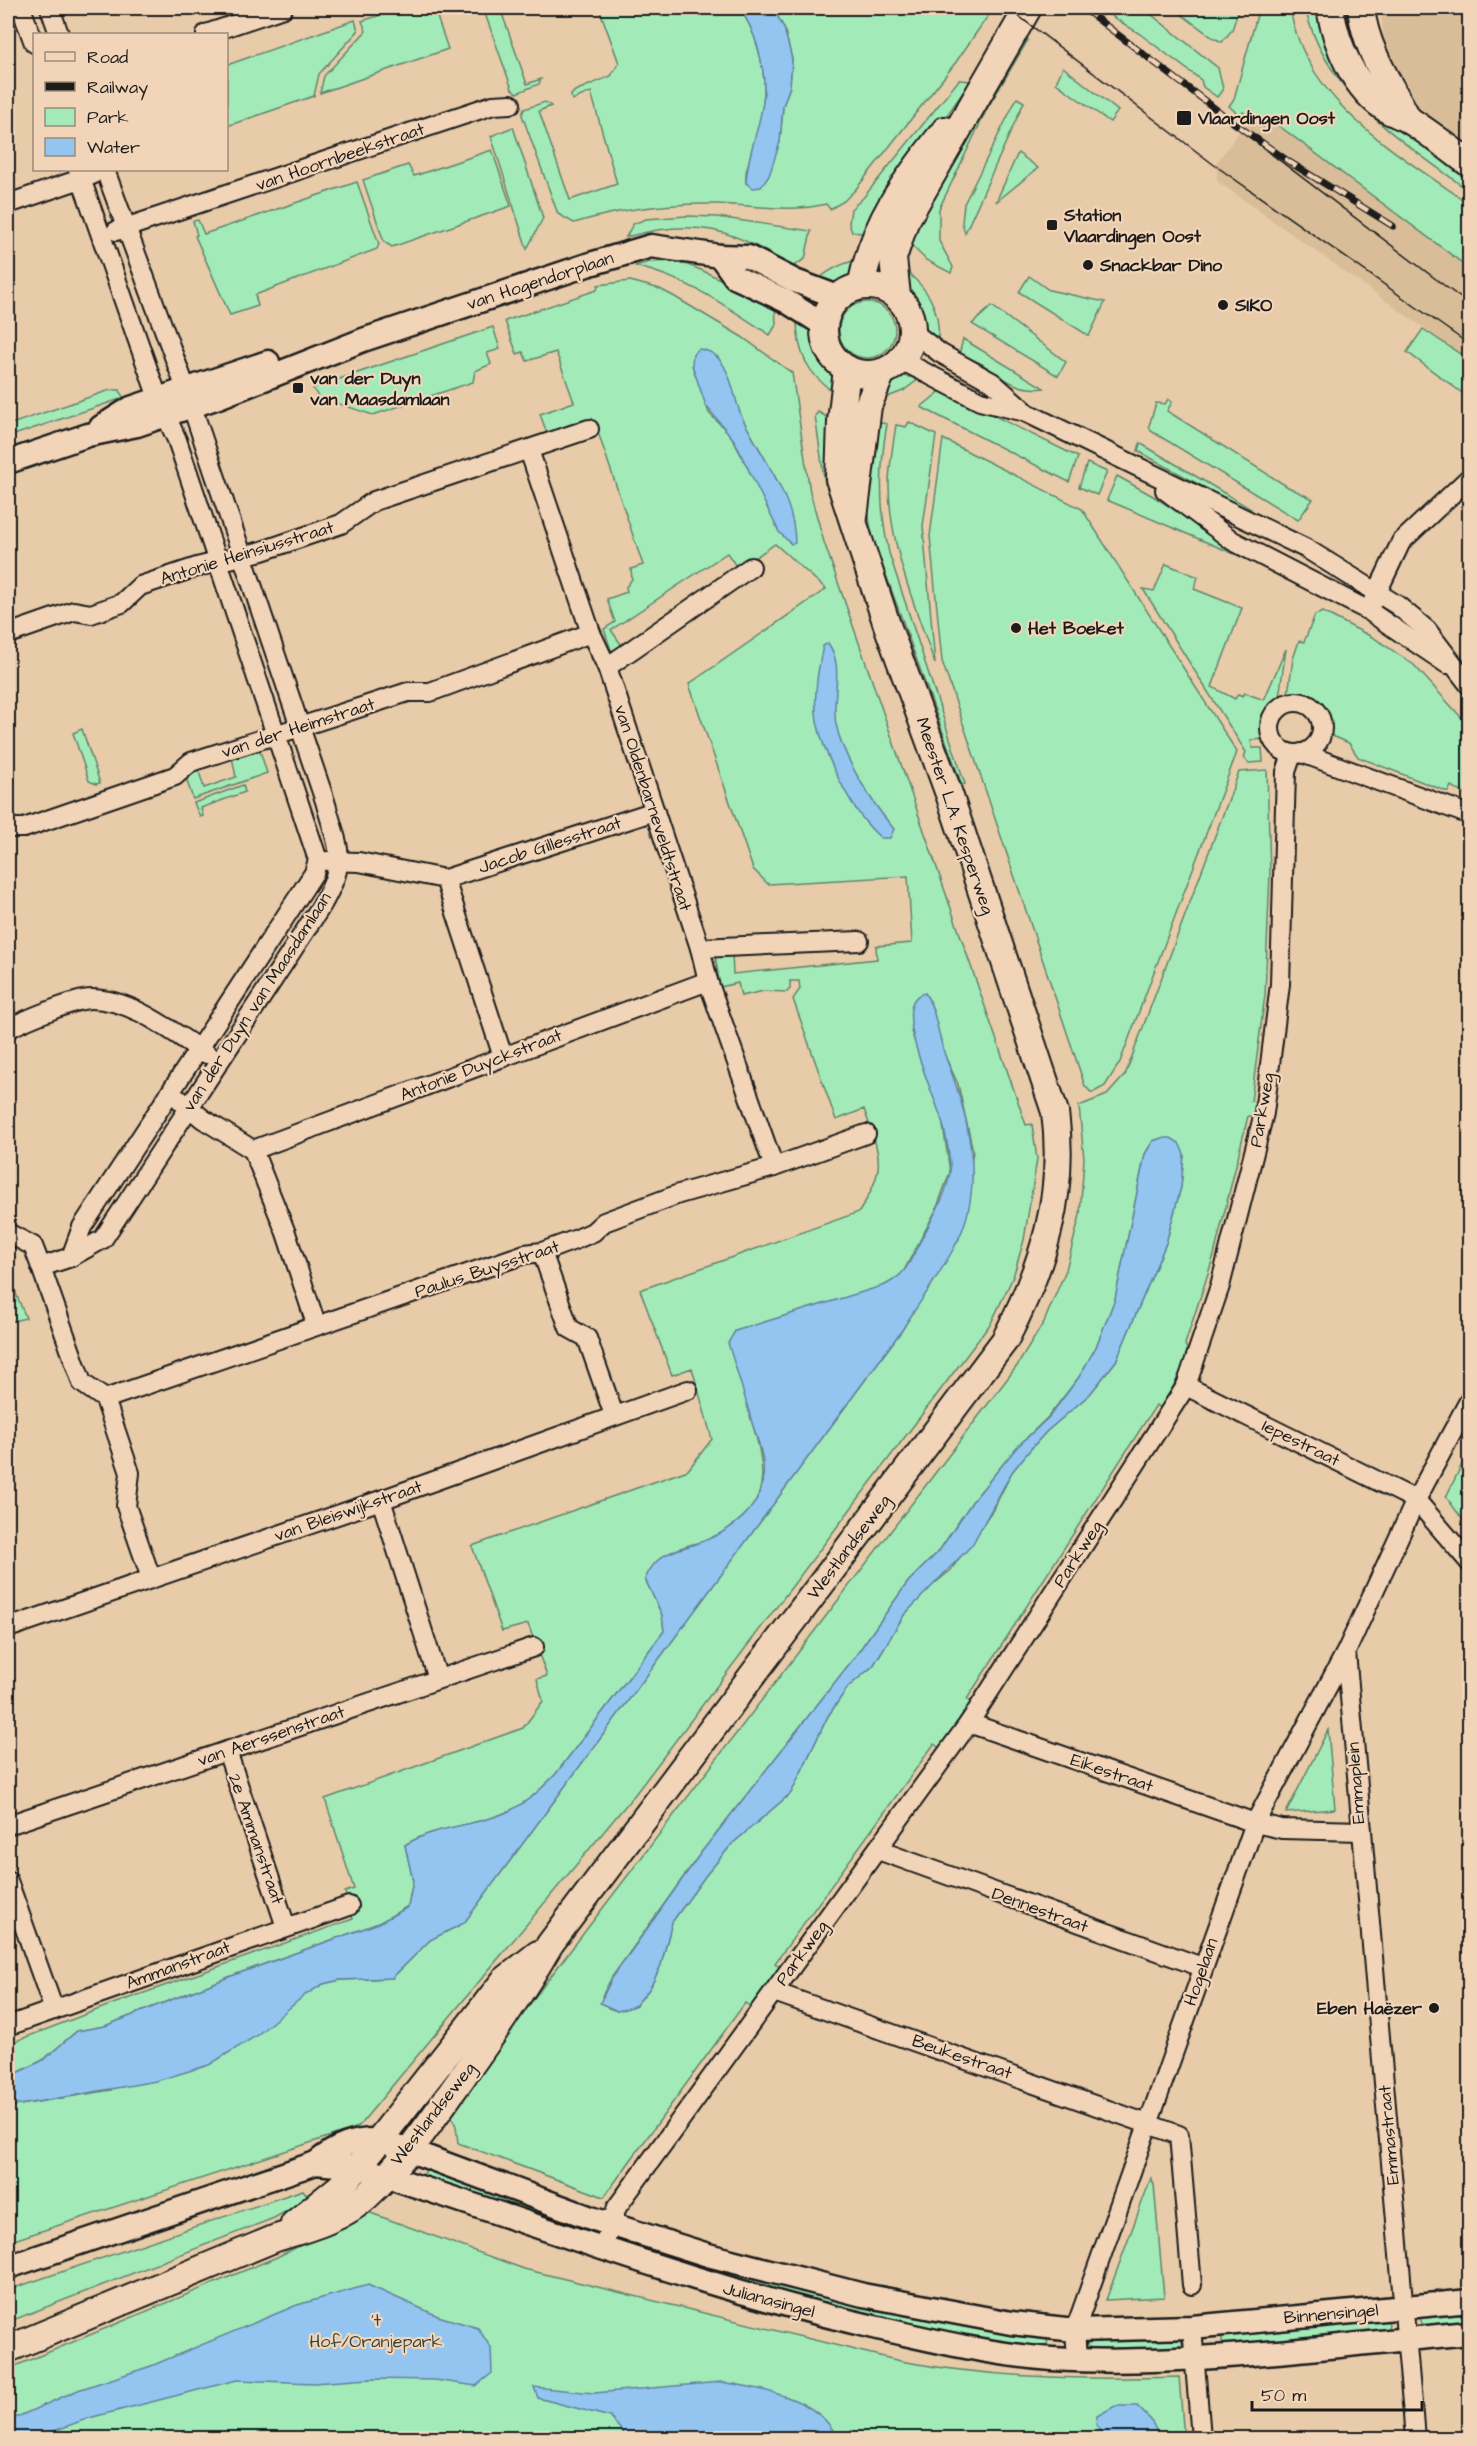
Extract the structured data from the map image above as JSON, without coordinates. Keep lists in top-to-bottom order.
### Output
{
  "streets": {
    "main road": ["Meester L.A. Kesperweg", "Westlandseweg"],
    "street": [
      "van Hoornbeekstraat",
      "van Hogendorplaan",
      "Antonie Heinsiusstraat",
      "van der Heimstraat",
      "van Oldenbarneveldtstraat",
      "Jacob Gillesstraat",
      "van der Duyn van Maasdamlaan",
      "Antonie Duyckstraat",
      "Parkweg",
      "Paulus Buysstraat",
      "Iepestraat",
      "van Bleiswijkstraat",
      "van Aerssenstraat",
      "Eikestraat",
      "Emmaplein",
      "2e Ammanstraat",
      "Dennestraat",
      "Ammanstraat",
      "Hogelaan",
      "Beukestraat",
      "Emmastraat",
      "Julianasingel",
      "Binnensingel"
    ]
  },
  "crossings": [
    ["van Hoornbeekstraat", "van der Duyn van Maasdamlaan"],
    ["van Hogendorplaan", "Meester L.A. Kesperweg"],
    ["van Hogendorplaan", "van der Duyn van Maasdamlaan"],
    ["Antonie Heinsiusstraat", "van Oldenbarneveldtstraat"],
    ["Antonie Heinsiusstraat", "van der Duyn van Maasdamlaan"],
    ["van der Heimstraat", "van Oldenbarneveldtstraat"],
    ["van der Heimstraat", "van der Duyn van Maasdamlaan"],
    ["van Oldenbarneveldtstraat", "Jacob Gillesstraat"],
    ["van Oldenbarneveldtstraat", "Antonie Duyckstraat"],
    ["van Oldenbarneveldtstraat", "Paulus Buysstraat"],
    ["Meester L.A. Kesperweg", "Westlandseweg"],
    ["Jacob Gillesstraat", "van der Duyn van Maasdamlaan"],
    ["Parkweg", "Iepestraat"],
    ["Parkweg", "Eikestraat"],
    ["Parkweg", "Dennestraat"],
    ["Parkweg", "Beukestraat"],
    ["Parkweg", "Julianasingel"],
    ["Iepestraat", "Emmaplein"],
    ["Westlandseweg", "Julianasingel"],
    ["van Aerssenstraat", "2e Ammanstraat"],
    ["Eikestraat", "Emmaplein"],
    ["Eikestraat", "Hogelaan"],
    ["Emmaplein", "Hogelaan"],
    ["Emmaplein", "Emmastraat"],
    ["2e Ammanstraat", "Ammanstraat"],
    ["Dennestraat", "Hogelaan"],
    ["Hogelaan", "Beukestraat"],
    ["Hogelaan", "Julianasingel"],
    ["Emmastraat", "Binnensingel"],
    ["Julianasingel", "Binnensingel"]
  ],
  "parks": ["'t Hof/Oranjepark"],
  "places": {
    "transit": ["Vlaardingen Oost", "Station Vlaardingen Oost", "van der Duyn van Maasdamlaan"],
    "other": [
      "Snackbar Dino",
      "SIKO",
      "Het Boeket",
      "Eben Haëzer"
    ]
  },
  "legend": [
    "Road",
    "Railway",
    "Park",
    "Water"
  ],
  "scale_bar": "50 m"
}
